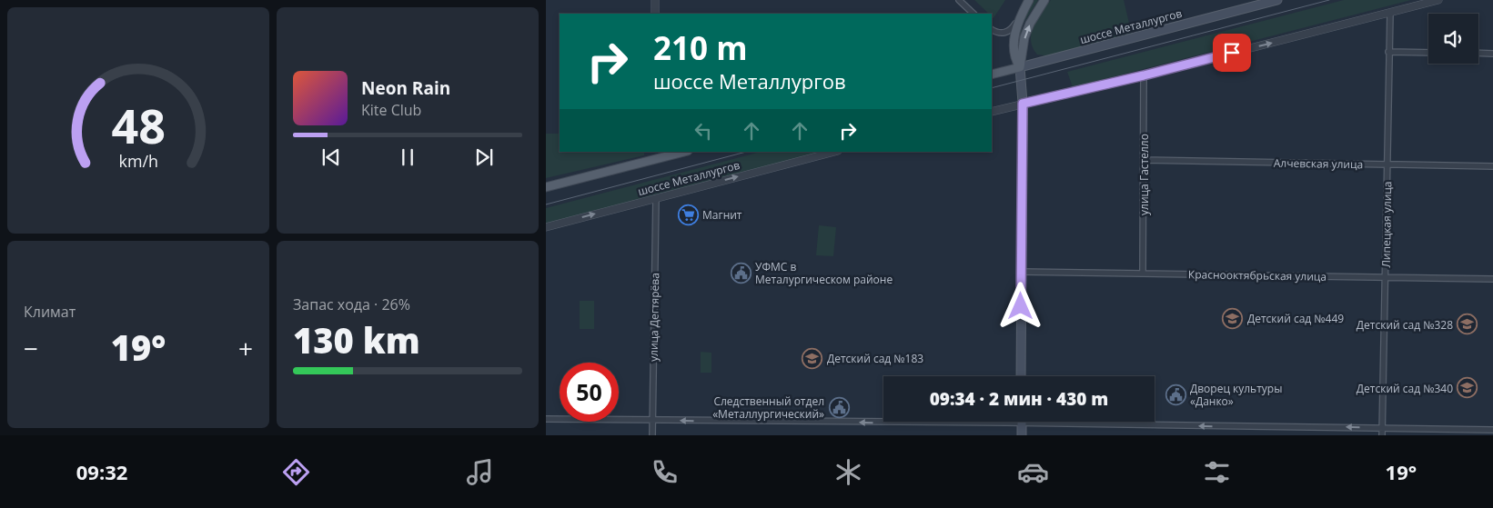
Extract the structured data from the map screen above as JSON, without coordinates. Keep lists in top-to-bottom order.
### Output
{
  "streets": {
    "main road": ["шоссе Металлургов"],
    "street": [
      "Алчевская улица",
      "улица Гастелло",
      "Липецкая улица",
      "Краснооктябрьская улица",
      "улица Дегтярёва"
    ]
  },
  "crossings": [
    ["шоссе Металлургов", "улица Дегтярёва"],
    ["Алчевская улица", "улица Гастелло"],
    ["Алчевская улица", "Липецкая улица"],
    ["улица Гастелло", "Краснооктябрьская улица"],
    ["Липецкая улица", "Краснооктябрьская улица"]
  ],
  "places": {
    "supermarket": ["Магнит"],
    "public building": ["УФМС в Металургическом районе", "Дворец культуры «Данко»", "Следственный отдел «Металлургический»"],
    "school or university": [
      "Детский сад №449",
      "Детский сад №328",
      "Детский сад №183",
      "Детский сад №340"
    ]
  },
  "page": {
    "turn": ["210 m", "шоссе Металлургов"],
    "song": ["Neon Rain", "Kite Club"],
    "tile": [
      "Климат",
      ["Запас хода · 26%", "130 km"]
    ],
    "heat": ["−", "19°", "+"],
    "limit": "50",
    "trip": "09:34 · 2 мин · 430 m",
    "tabs": ["09:32", "19°"],
    "gauge": ["48", "km/h"]
  }
}
